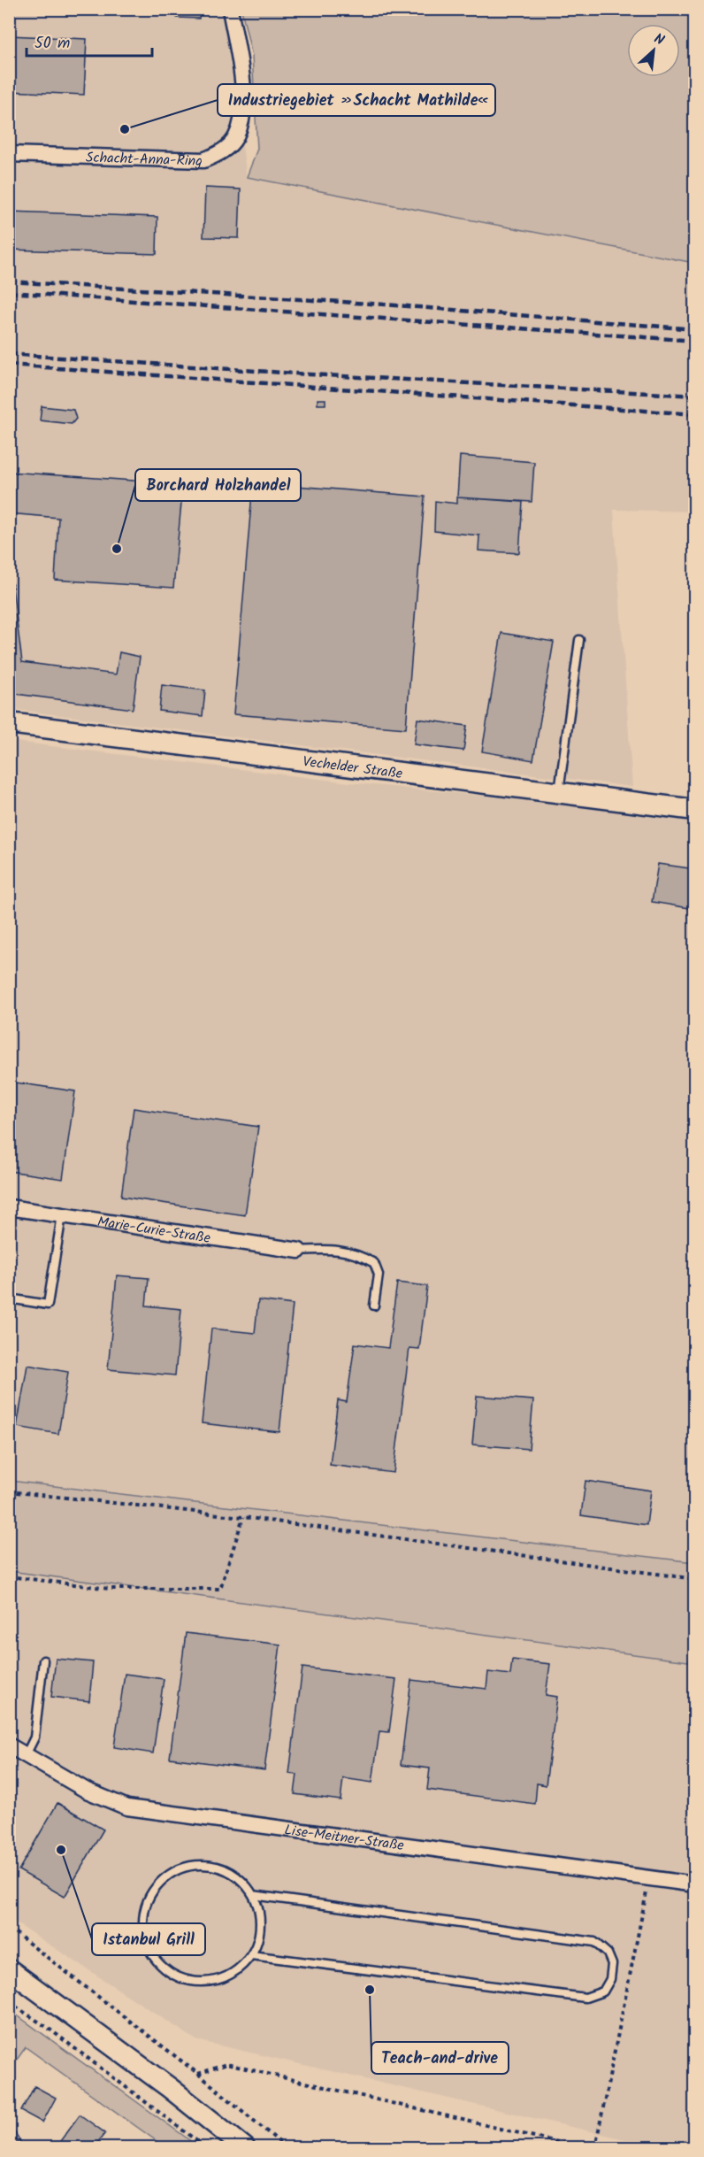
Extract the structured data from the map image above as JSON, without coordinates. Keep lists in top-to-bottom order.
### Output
{
  "streets": {
    "main road": ["Vechelder Straße"],
    "street": ["Schacht-Anna-Ring", "Marie-Curie-Straße", "Lise-Meitner-Straße"]
  },
  "places": [
    "Industriegebiet »Schacht Mathilde«",
    "Borchard Holzhandel",
    "Istanbul Grill",
    "Teach-and-drive"
  ],
  "scale_bar": "50 m",
  "north": "top right"
}
